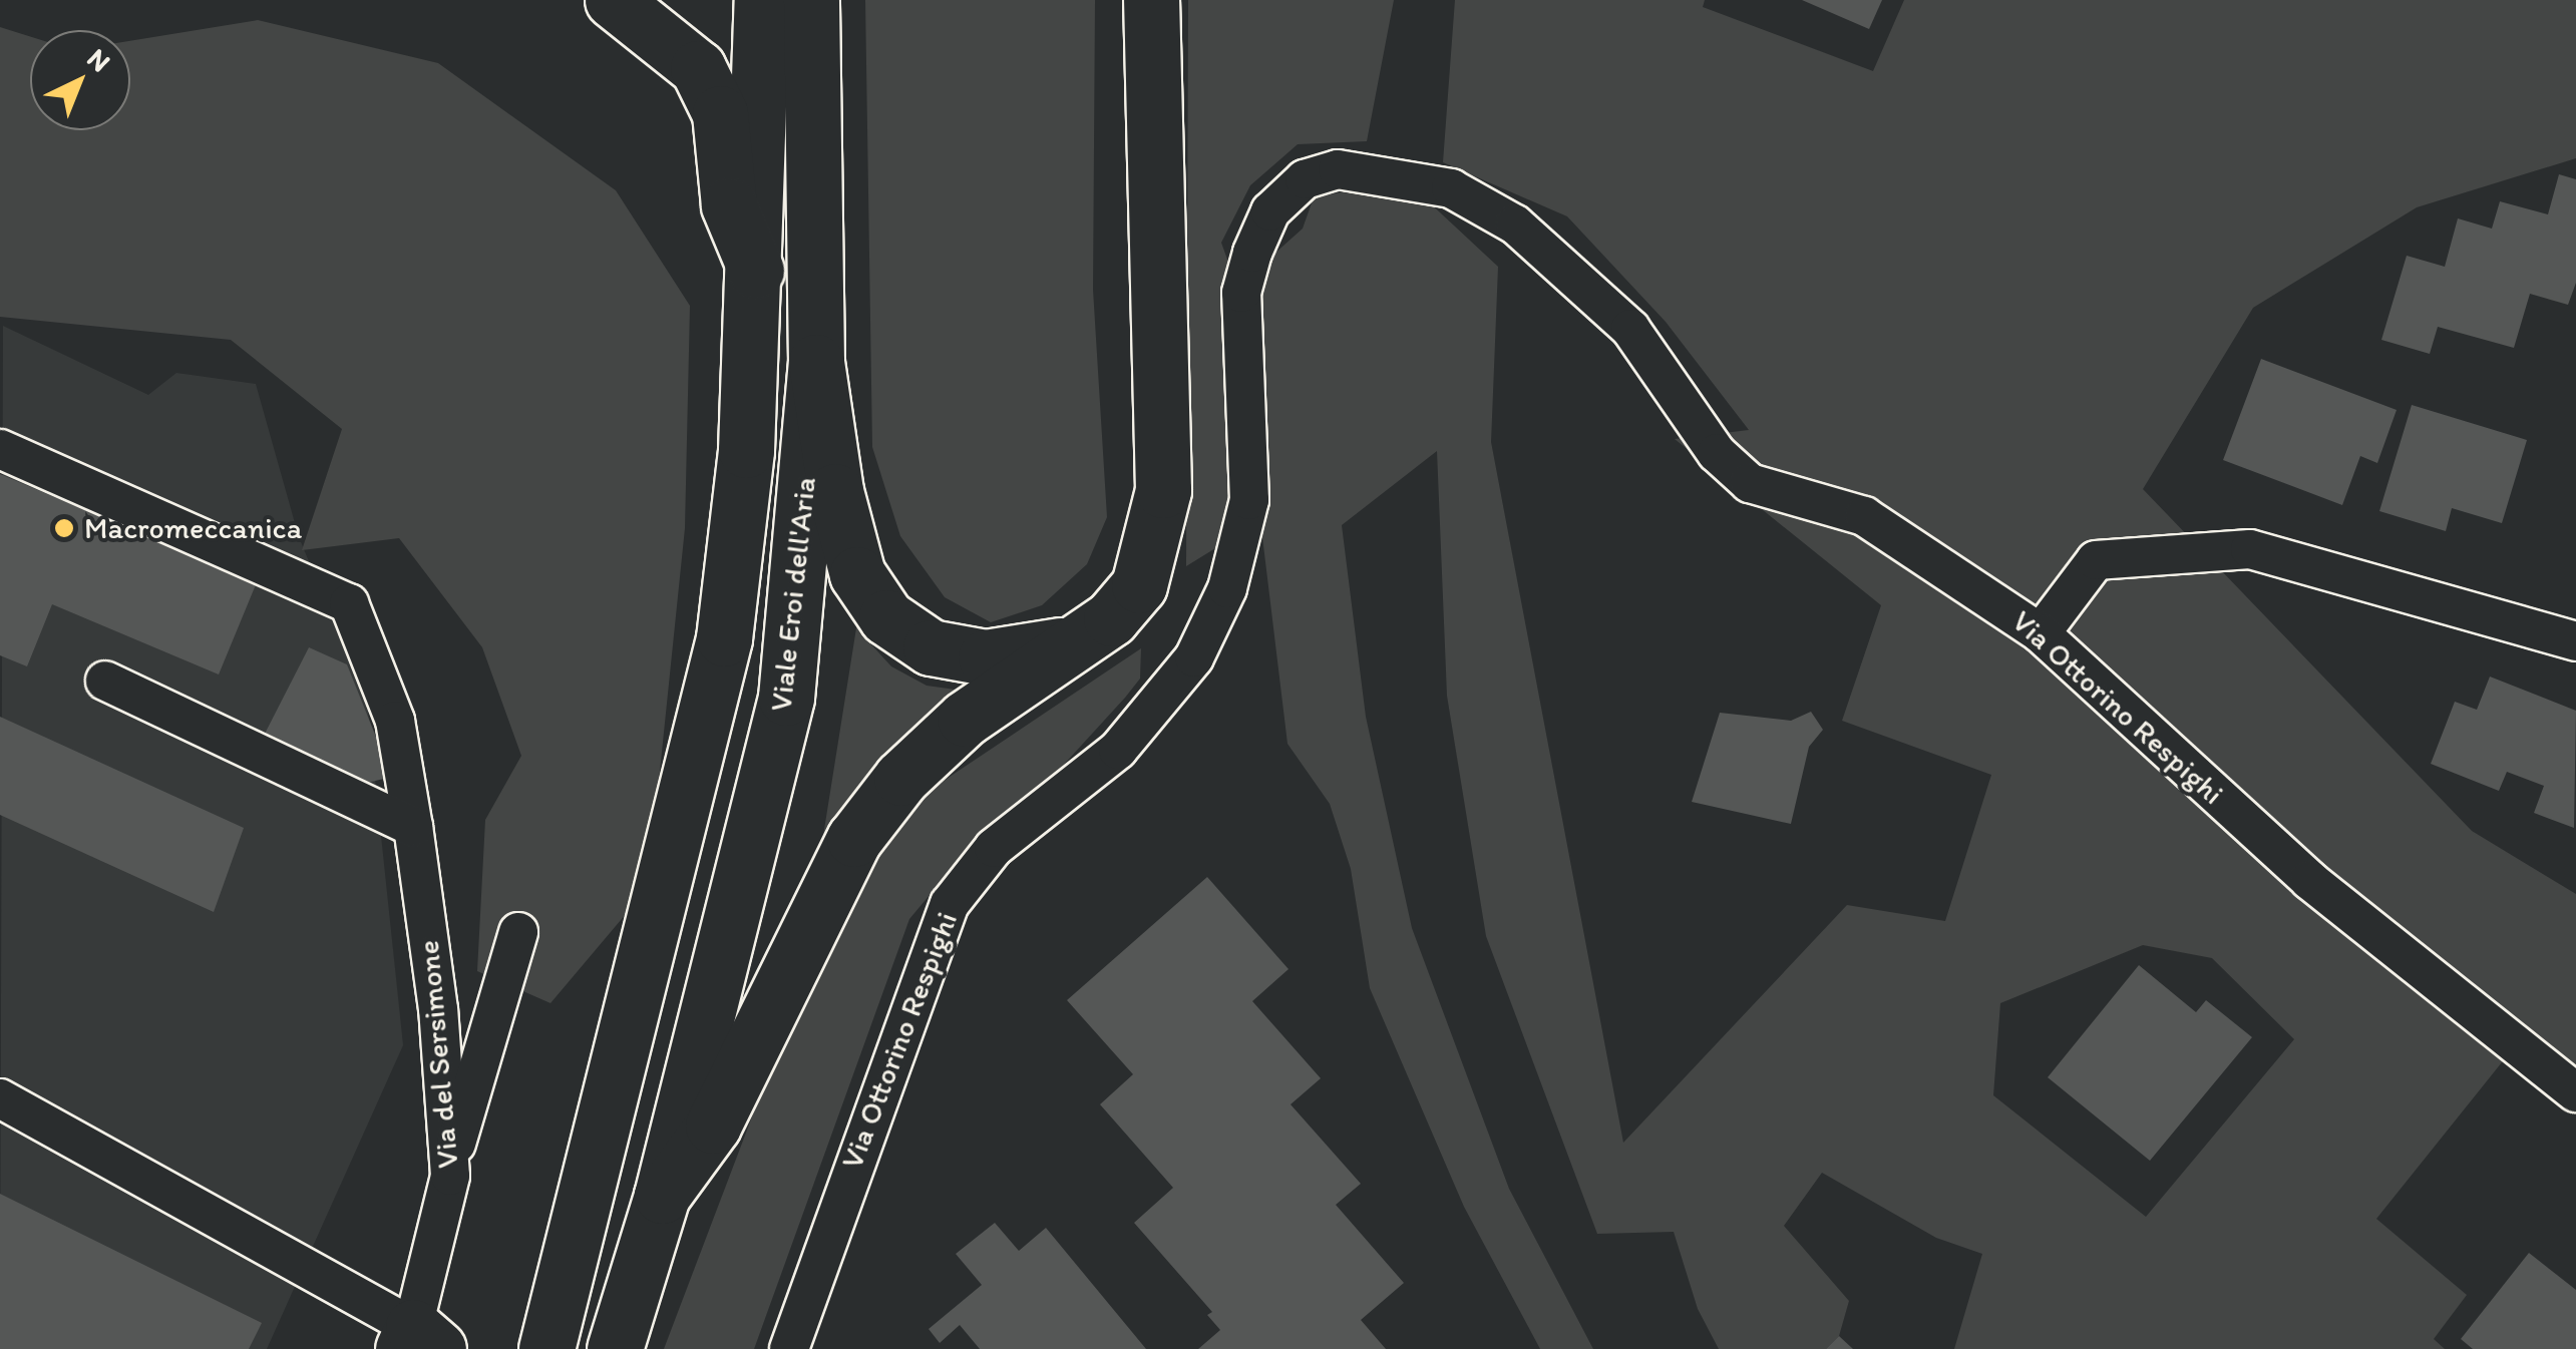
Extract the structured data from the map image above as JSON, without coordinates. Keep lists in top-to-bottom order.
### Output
{
  "streets": {
    "main road": ["Viale Eroi dell'Aria"],
    "street": ["Via Ottorino Respighi", "Via del Sersimone"]
  },
  "places": ["Macromeccanica"],
  "north": "top right"
}
